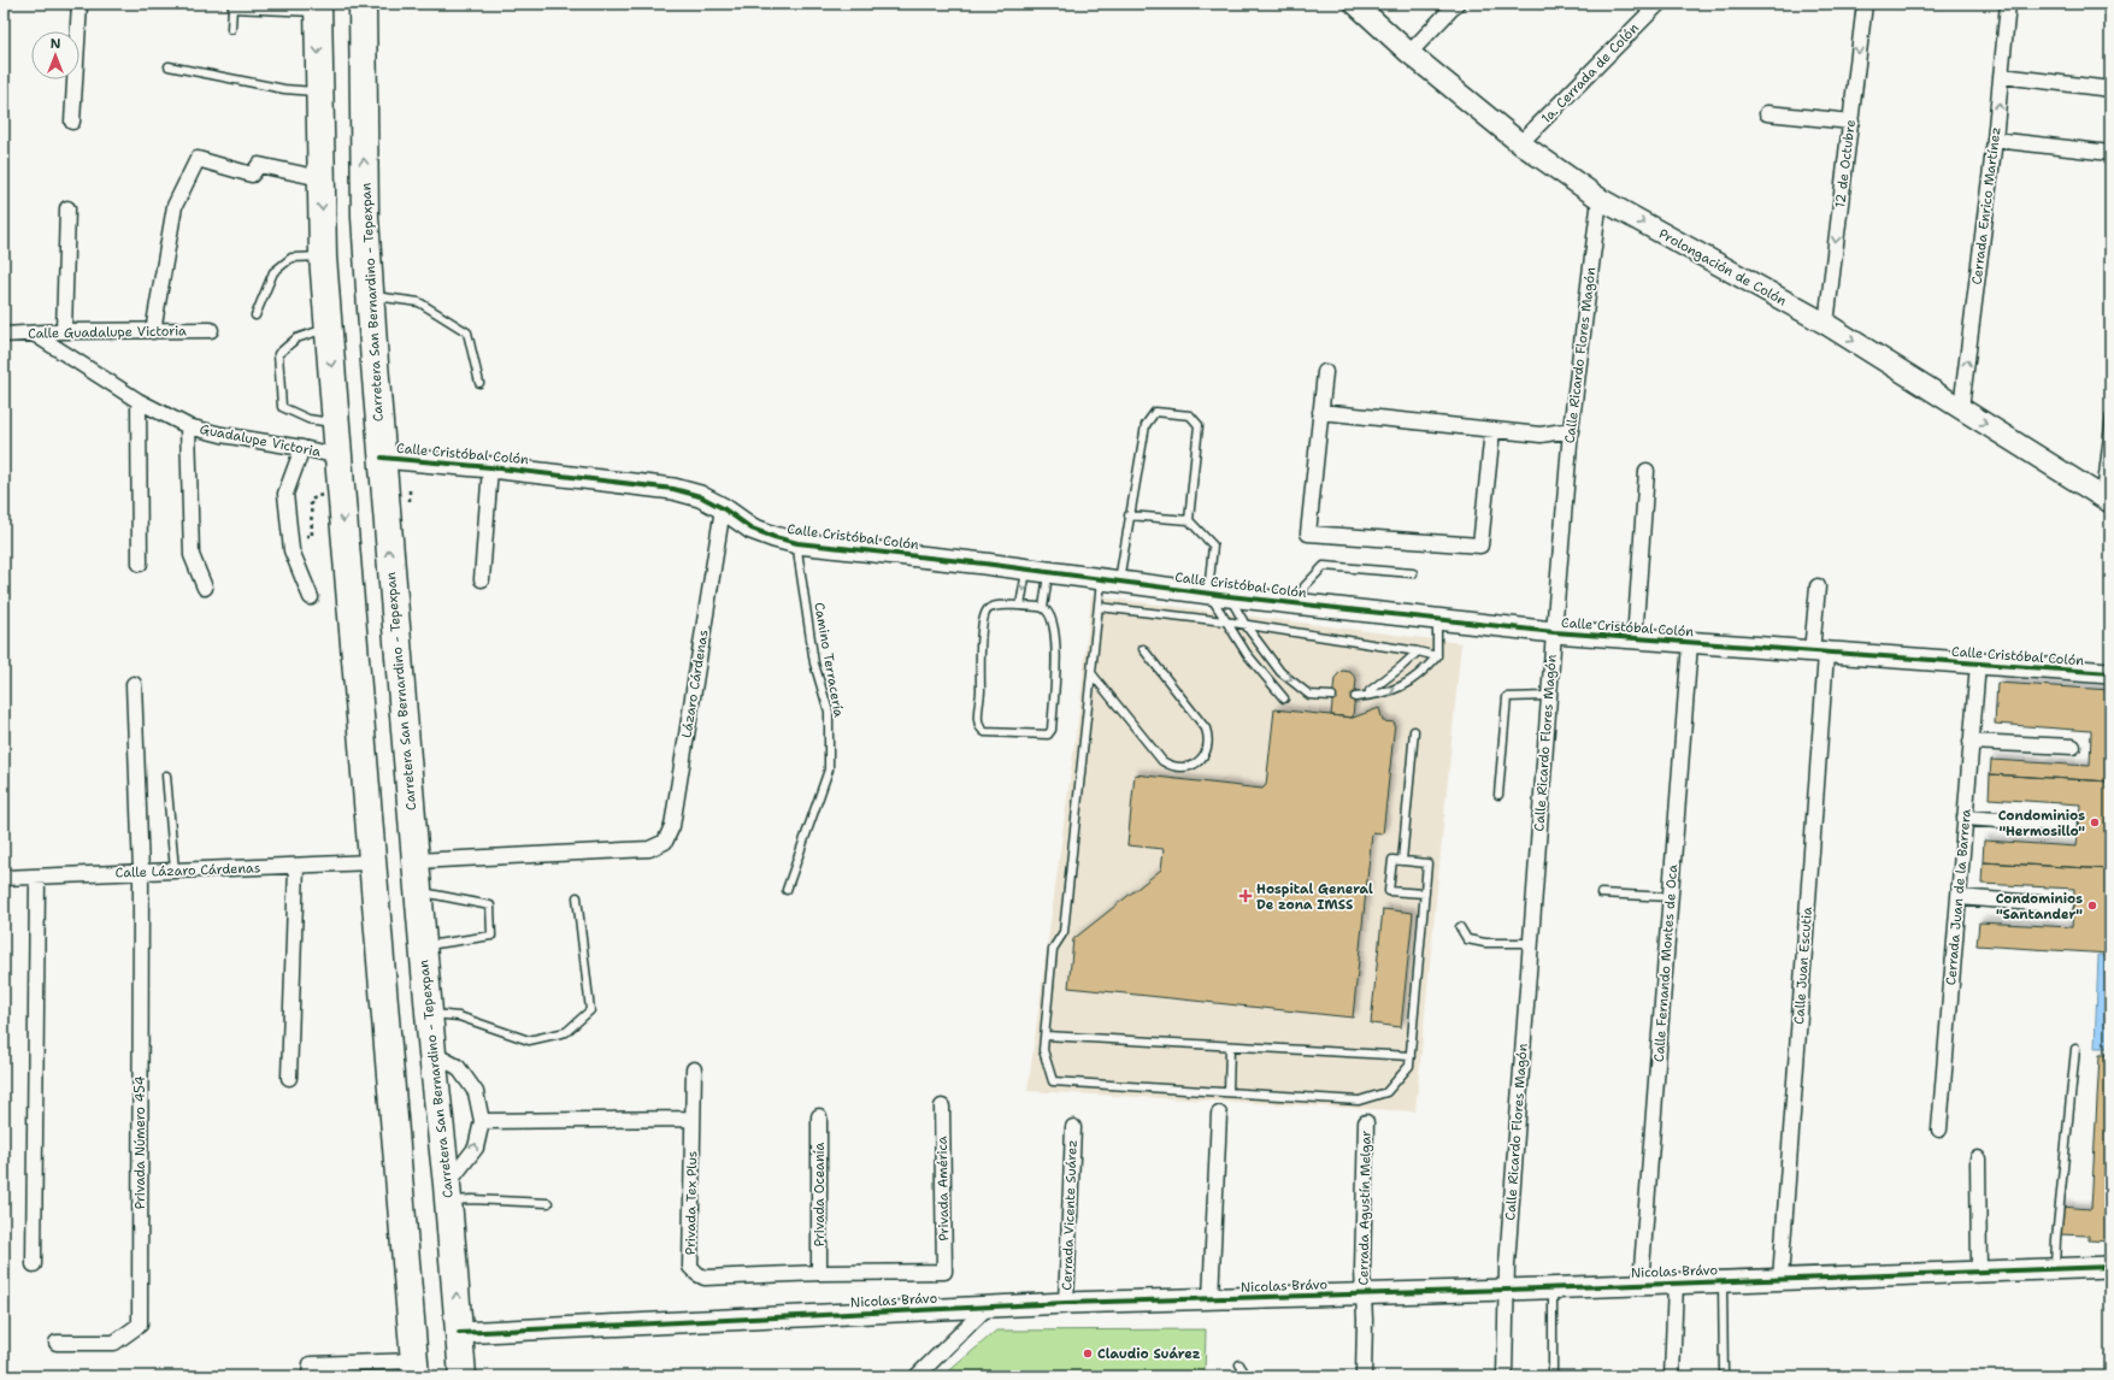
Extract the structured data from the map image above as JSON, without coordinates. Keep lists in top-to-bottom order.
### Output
{
  "streets": {
    "highway": ["Carretera San Bernardino - Tepexpan"],
    "street": [
      "1a. Cerrada de Colón",
      "12 de Octubre",
      "Cerrada Enrico Martínez",
      "Prolongación de Colón",
      "Calle Guadalupe Victoria",
      "Calle Ricardo Flores Magón",
      "Guadalupe Victoria",
      "Calle Cristóbal Colón",
      "Lázaro Cárdenas",
      "Calle Lázaro Cárdenas",
      "Cerrada Juan de la Barrera",
      "Calle Fernando Montes de Oca",
      "Calle Juan Escutia",
      "Privada Número 454",
      "Privada América",
      "Privada Oceanía",
      "Privada Tex Plus",
      "Cerrada Agustín Melgar",
      "Cerrada Vicente Suárez",
      "Nicolas Brávo"
    ],
    "lane": ["Camino Terracería"]
  },
  "crossings": [
    ["1a. Cerrada de Colón", "Prolongación de Colón"],
    ["12 de Octubre", "Prolongación de Colón"],
    ["Cerrada Enrico Martínez", "Prolongación de Colón"],
    ["Prolongación de Colón", "Calle Ricardo Flores Magón"],
    ["Carretera San Bernardino - Tepexpan", "Calle Cristóbal Colón"],
    ["Carretera San Bernardino - Tepexpan", "Lázaro Cárdenas"],
    ["Carretera San Bernardino - Tepexpan", "Nicolas Brávo"],
    ["Calle Guadalupe Victoria", "Guadalupe Victoria"],
    ["Calle Ricardo Flores Magón", "Calle Cristóbal Colón"],
    ["Calle Ricardo Flores Magón", "Nicolas Brávo"],
    ["Calle Cristóbal Colón", "Camino Terracería"],
    ["Calle Cristóbal Colón", "Lázaro Cárdenas"],
    ["Calle Cristóbal Colón", "Cerrada Juan de la Barrera"],
    ["Calle Cristóbal Colón", "Calle Fernando Montes de Oca"],
    ["Calle Cristóbal Colón", "Calle Juan Escutia"],
    ["Calle Lázaro Cárdenas", "Privada Número 454"],
    ["Calle Fernando Montes de Oca", "Nicolas Brávo"],
    ["Calle Juan Escutia", "Nicolas Brávo"],
    ["Privada América", "Privada Tex Plus"],
    ["Privada Oceanía", "Privada Tex Plus"],
    ["Cerrada Agustín Melgar", "Nicolas Brávo"],
    ["Cerrada Vicente Suárez", "Nicolas Brávo"]
  ],
  "one_way": ["12 de Octubre", "Cerrada Enrico Martínez", "Prolongación de Colón"],
  "places": {
    "other": ["Condominios \"Hermosillo\"", "Condominios \"Santander\"", "Claudio Suárez"],
    "health": ["Hospital General De zona IMSS"]
  },
  "north": "top"
}
